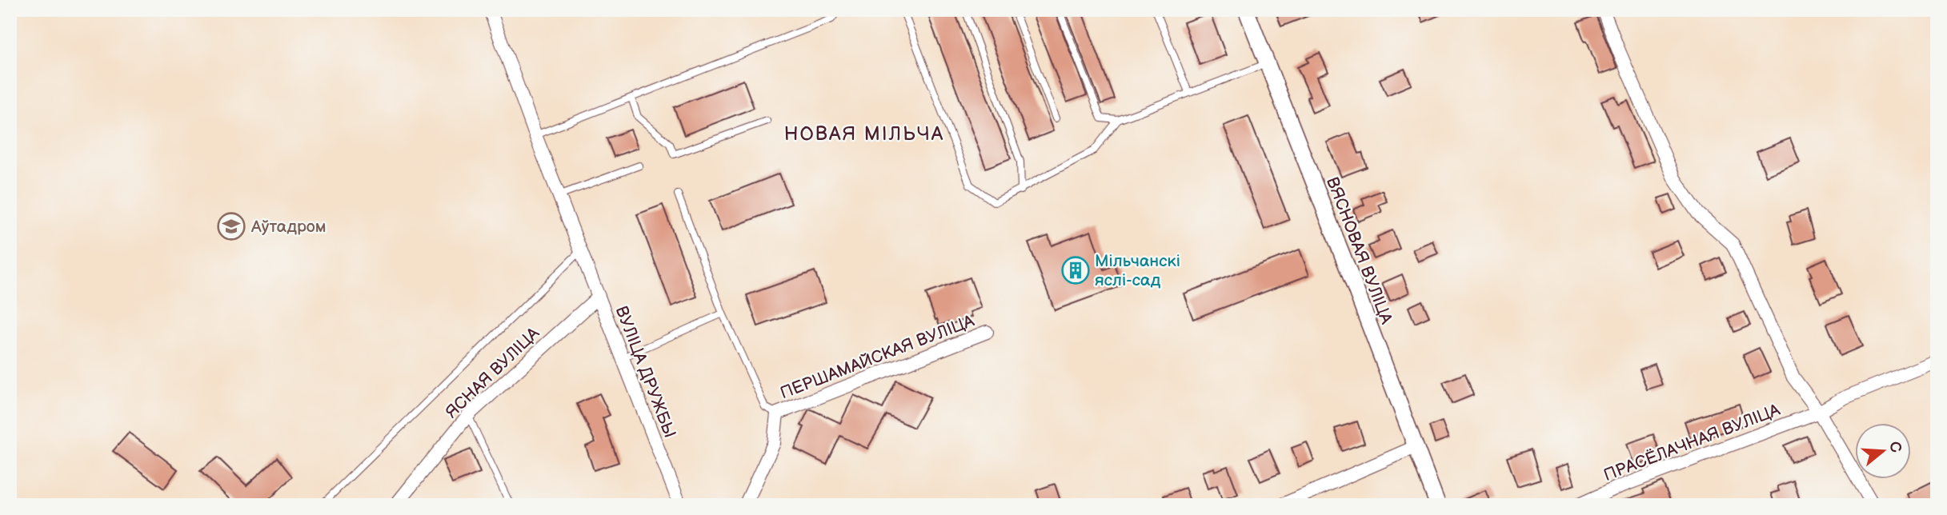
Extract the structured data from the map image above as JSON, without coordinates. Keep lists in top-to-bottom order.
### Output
{
  "streets": {
    "street": [
      "ВЯСНОВАЯ ВУЛІЦА",
      "ПЕРШАМАЙСКАЯ ВУЛІЦА",
      "ВУЛІЦА ДРУЖБЫ",
      "ЯСНАЯ ВУЛІЦА",
      "ПРАСЁЛАЧНАЯ ВУЛІЦА"
    ]
  },
  "crossings": [
    ["ВУЛІЦА ДРУЖБЫ", "ЯСНАЯ ВУЛІЦА"]
  ],
  "districts": ["НОВАЯ МІЛЬЧА"],
  "places": {
    "school or university": ["Аўтадром"],
    "building": ["Мільчанскі яслі-сад"]
  },
  "north": "right"
}
